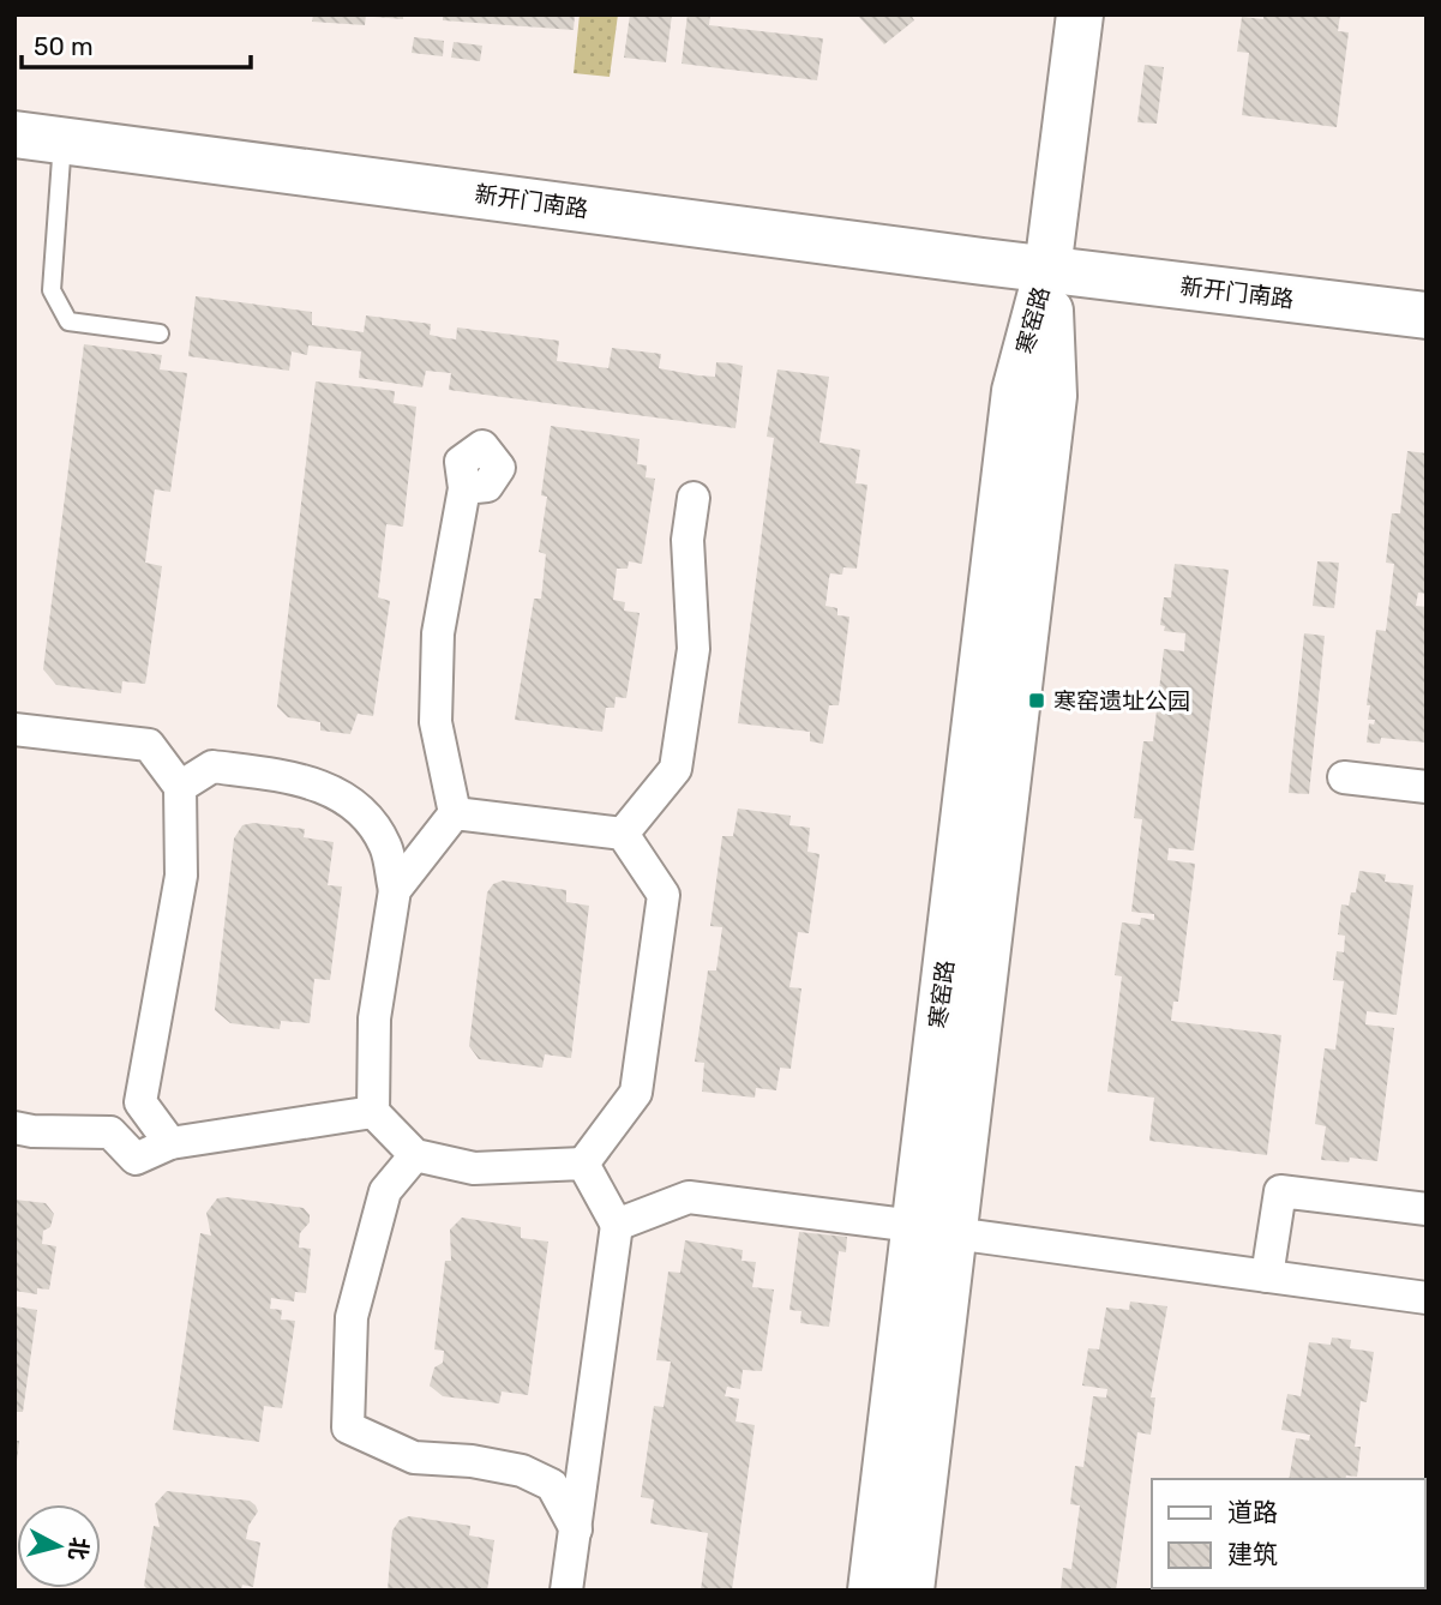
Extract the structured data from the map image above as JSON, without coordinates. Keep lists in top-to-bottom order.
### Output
{
  "streets": {
    "street": ["新开门南路", "寒窑路"]
  },
  "crossings": [
    ["新开门南路", "寒窑路"]
  ],
  "places": {
    "transit": ["寒窑遗址公园"]
  },
  "legend": ["道路", "建筑"],
  "scale_bar": "50 m",
  "north": "right"
}
